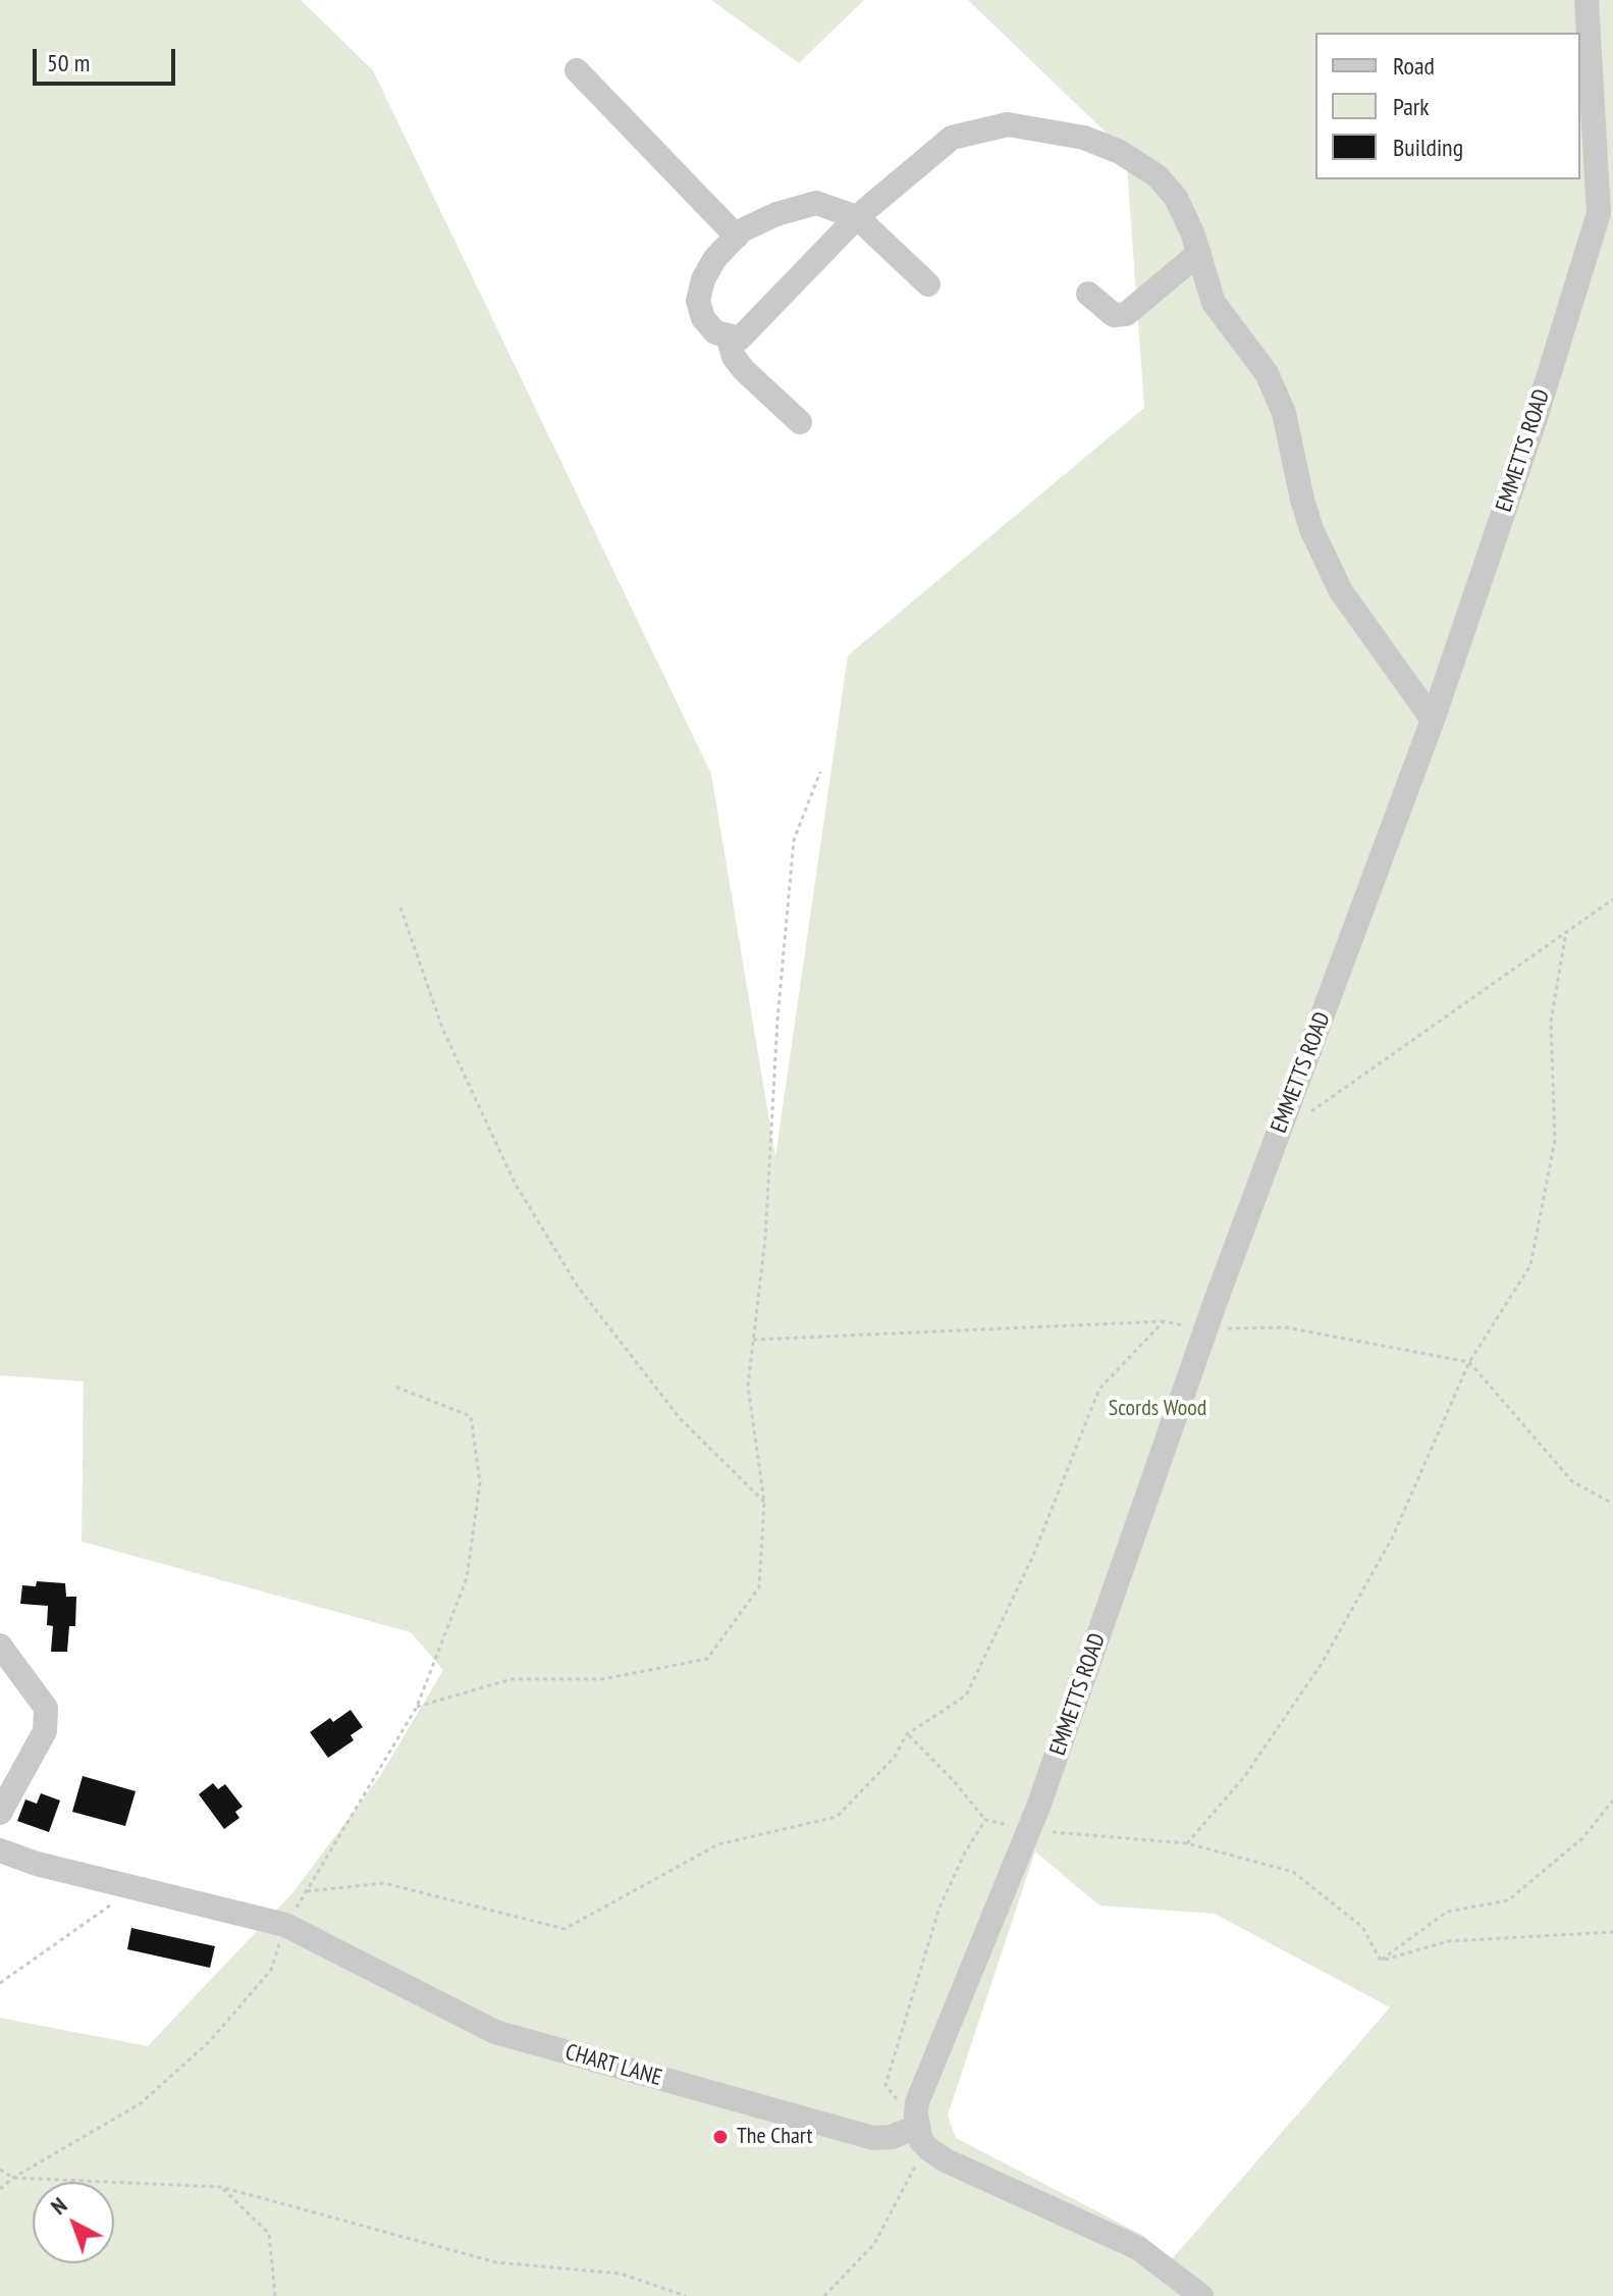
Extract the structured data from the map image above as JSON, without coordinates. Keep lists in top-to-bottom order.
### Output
{
  "streets": {
    "street": ["EMMETTS ROAD", "CHART LANE"]
  },
  "crossings": [
    ["EMMETTS ROAD", "CHART LANE"]
  ],
  "parks": ["Scords Wood"],
  "places": ["The Chart"],
  "legend": ["Road", "Park", "Building"],
  "scale_bar": "50 m",
  "north": "top left"
}
